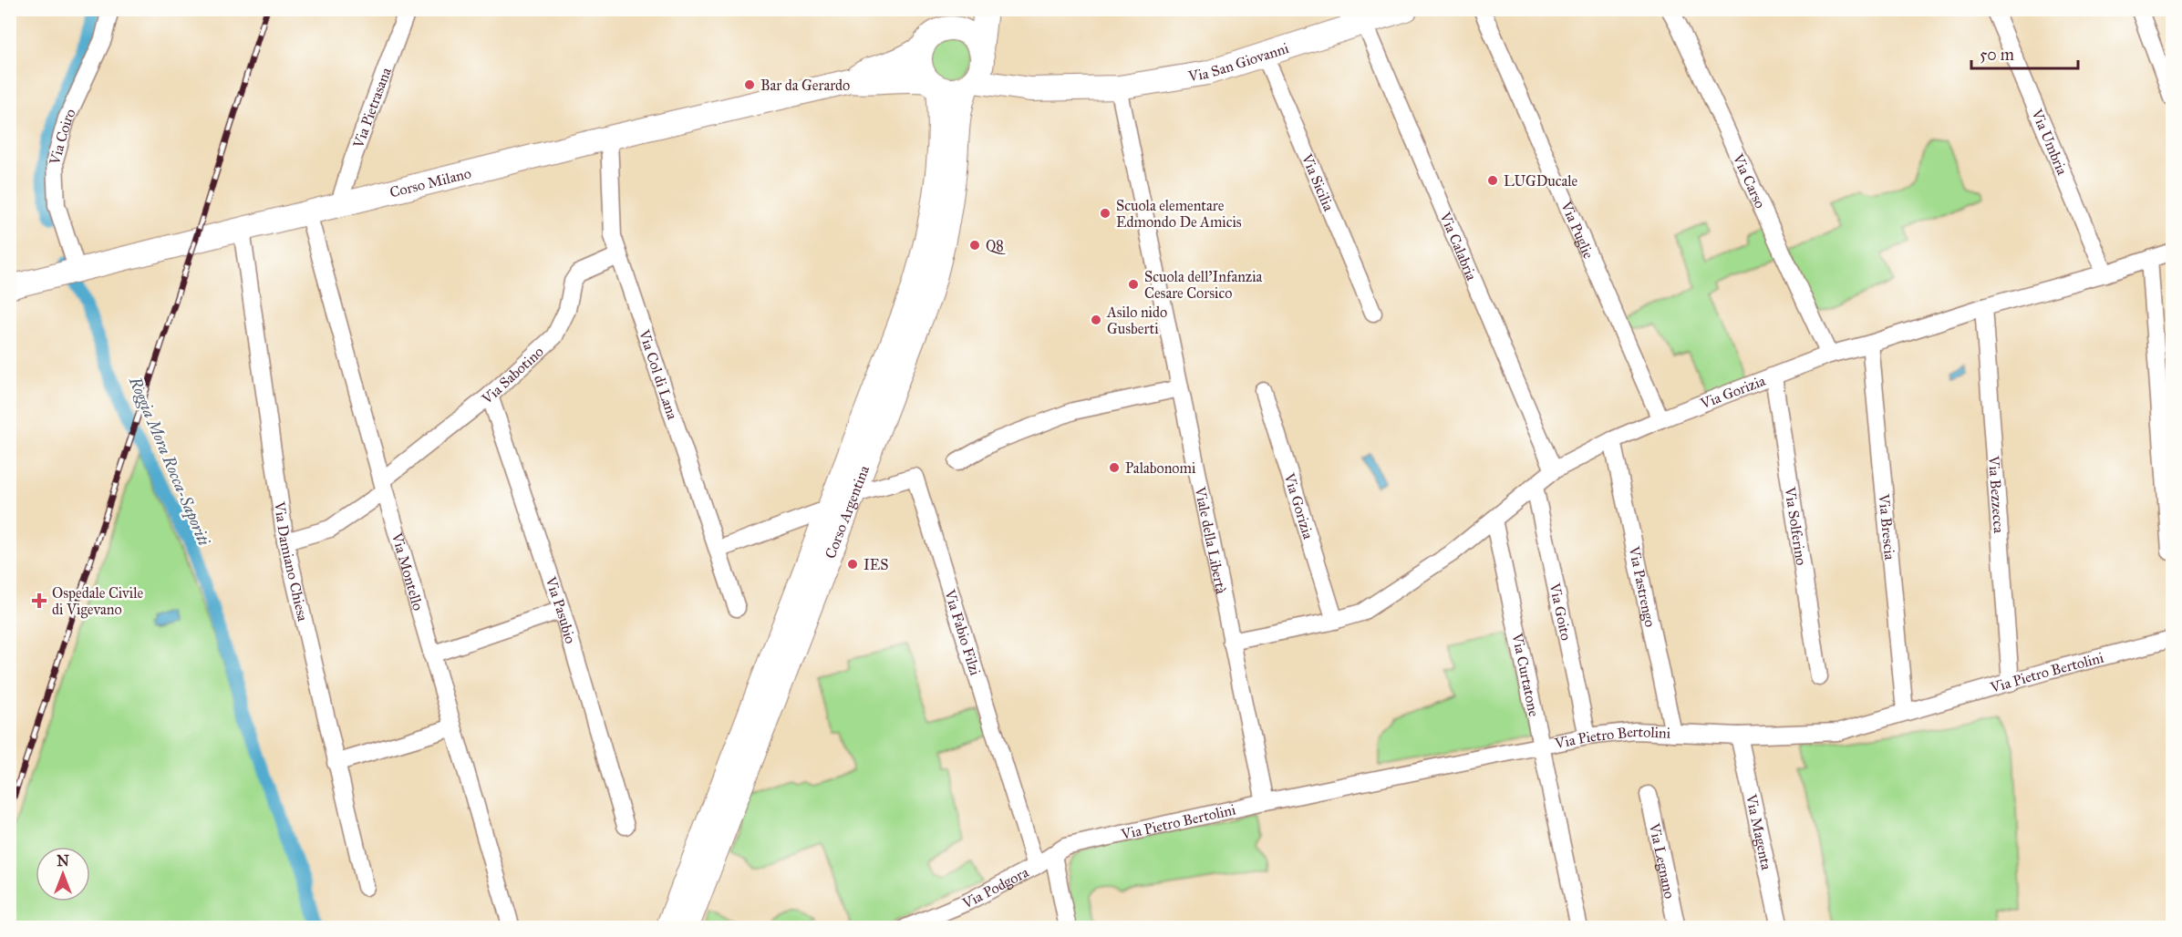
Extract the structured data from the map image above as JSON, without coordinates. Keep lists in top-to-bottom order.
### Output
{
  "streets": {
    "main road": ["Via San Giovanni", "Corso Milano", "Corso Argentina"],
    "street": [
      "Via Pietrasana",
      "Via Coiro",
      "Via Umbria",
      "Via Carso",
      "Via Sicilia",
      "Via Puglie",
      "Via Calabria",
      "Via Sabotino",
      "Via Col di Lana",
      "Via Gorizia",
      "Via Bezzecca",
      "Via Solferino",
      "Via Brescia",
      "Viale della Libertà",
      "Via Damiano Chiesa",
      "Via Montello",
      "Via Pastrengo",
      "Via Pasubio",
      "Via Goito",
      "Via Fabio Filzi",
      "Via Pietro Bertolini",
      "Via Curtatone",
      "Via Magenta",
      "Via Legnano",
      "Via Podgora"
    ]
  },
  "crossings": [
    ["Via San Giovanni", "Corso Milano"],
    ["Via San Giovanni", "Via Sicilia"],
    ["Via San Giovanni", "Via Calabria"],
    ["Via San Giovanni", "Corso Argentina"],
    ["Via San Giovanni", "Viale della Libertà"],
    ["Via Pietrasana", "Corso Milano"],
    ["Via Coiro", "Corso Milano"],
    ["Via Umbria", "Via Gorizia"],
    ["Via Carso", "Via Gorizia"],
    ["Corso Milano", "Via Col di Lana"],
    ["Corso Milano", "Corso Argentina"],
    ["Corso Milano", "Via Damiano Chiesa"],
    ["Corso Milano", "Via Montello"],
    ["Via Puglie", "Via Gorizia"],
    ["Via Calabria", "Via Gorizia"],
    ["Via Sabotino", "Via Col di Lana"],
    ["Via Sabotino", "Via Damiano Chiesa"],
    ["Via Sabotino", "Via Montello"],
    ["Via Sabotino", "Via Pasubio"],
    ["Via Col di Lana", "Via Fabio Filzi"],
    ["Via Gorizia", "Via Bezzecca"],
    ["Via Gorizia", "Via Solferino"],
    ["Via Gorizia", "Via Brescia"],
    ["Via Gorizia", "Viale della Libertà"],
    ["Via Gorizia", "Via Pastrengo"],
    ["Via Gorizia", "Via Goito"],
    ["Via Gorizia", "Via Curtatone"],
    ["Via Bezzecca", "Via Pietro Bertolini"],
    ["Corso Argentina", "Via Fabio Filzi"],
    ["Via Brescia", "Via Pietro Bertolini"],
    ["Viale della Libertà", "Via Pietro Bertolini"],
    ["Via Pastrengo", "Via Pietro Bertolini"],
    ["Via Goito", "Via Pietro Bertolini"],
    ["Via Fabio Filzi", "Via Podgora"],
    ["Via Pietro Bertolini", "Via Curtatone"],
    ["Via Pietro Bertolini", "Via Magenta"],
    ["Via Pietro Bertolini", "Via Podgora"]
  ],
  "water": ["Roggia Mora Rocca-Saporiti"],
  "places": {
    "other": [
      "Bar da Gerardo",
      "LUGDucale",
      "Scuola elementare Edmondo De Amicis",
      "Q8",
      "Scuola dell'Infanzia Cesare Corsico",
      "Asilo nido Gusberti",
      "Palabonomi",
      "IES"
    ],
    "health": ["Ospedale Civile di Vigevano"]
  },
  "scale_bar": "50 m",
  "north": "top"
}
